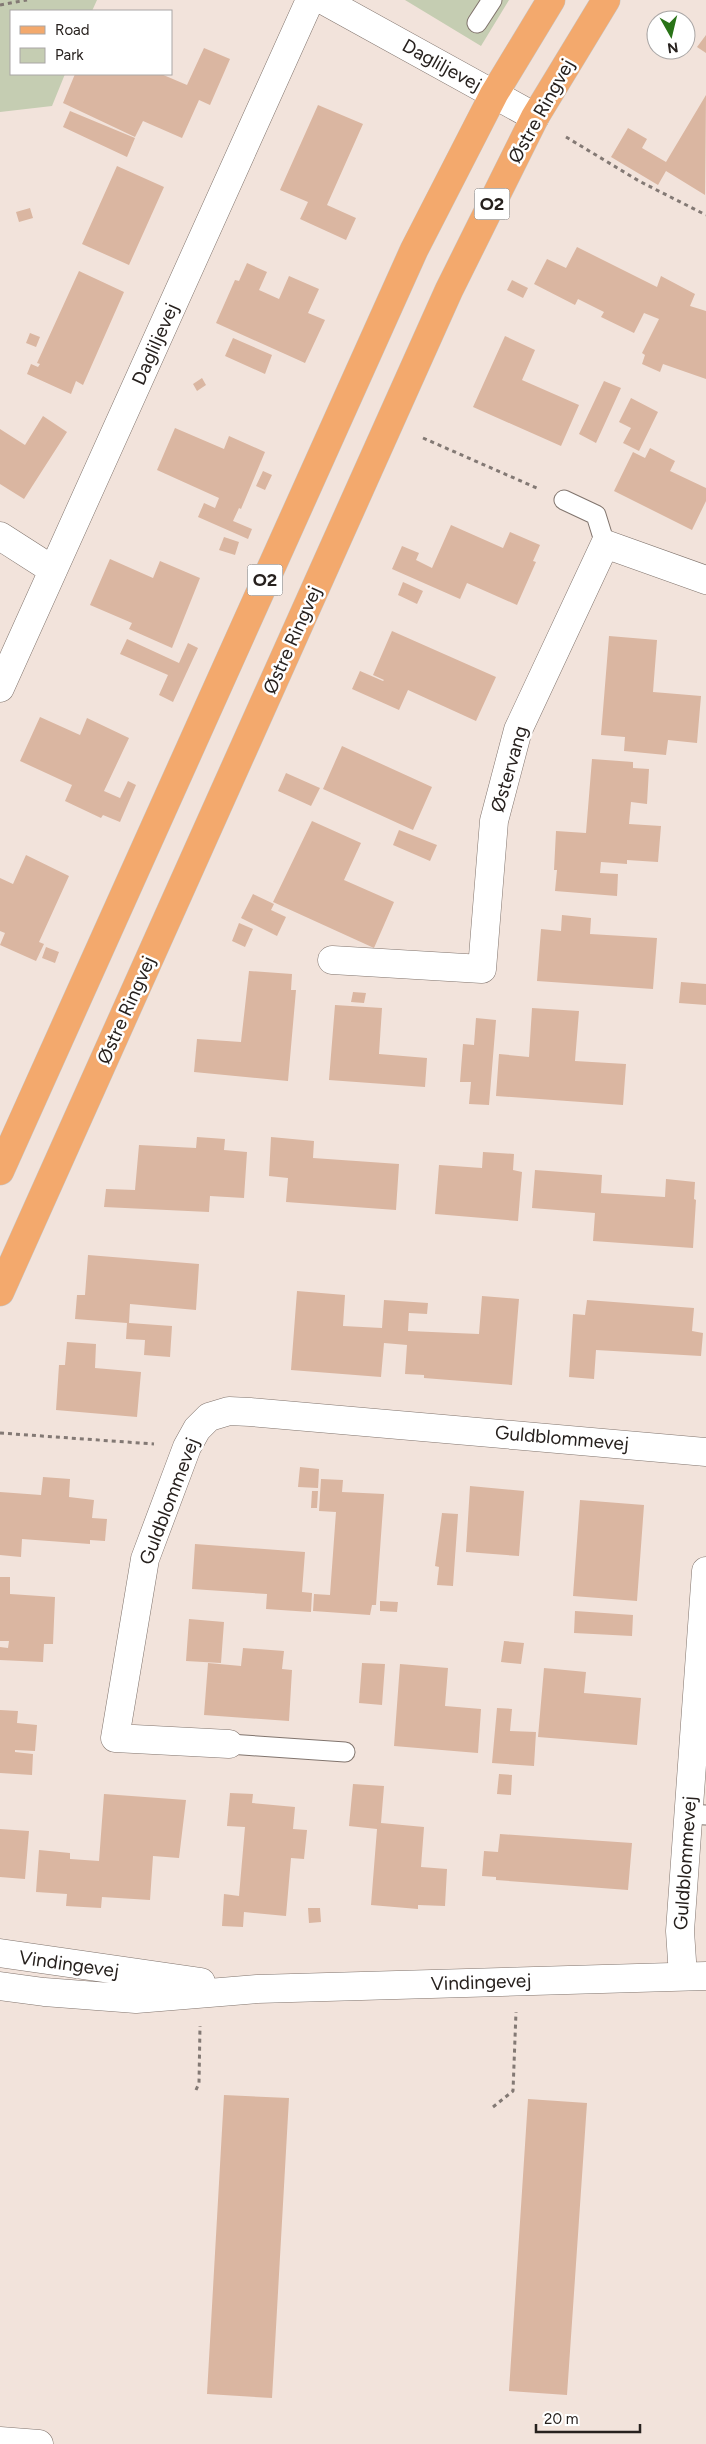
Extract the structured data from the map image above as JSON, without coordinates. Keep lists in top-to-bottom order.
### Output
{
  "streets": {
    "main road": ["Østre Ringvej", "O2"],
    "street": [
      "Dagliljevej",
      "Østervang",
      "Guldblommevej",
      "Vindingevej"
    ]
  },
  "crossings": [
    ["Dagliljevej", "Østre Ringvej"],
    ["Dagliljevej", "O2"],
    ["Guldblommevej", "Vindingevej"]
  ],
  "legend": ["Road", "Park"],
  "scale_bar": "20 m",
  "north": "bottom"
}
